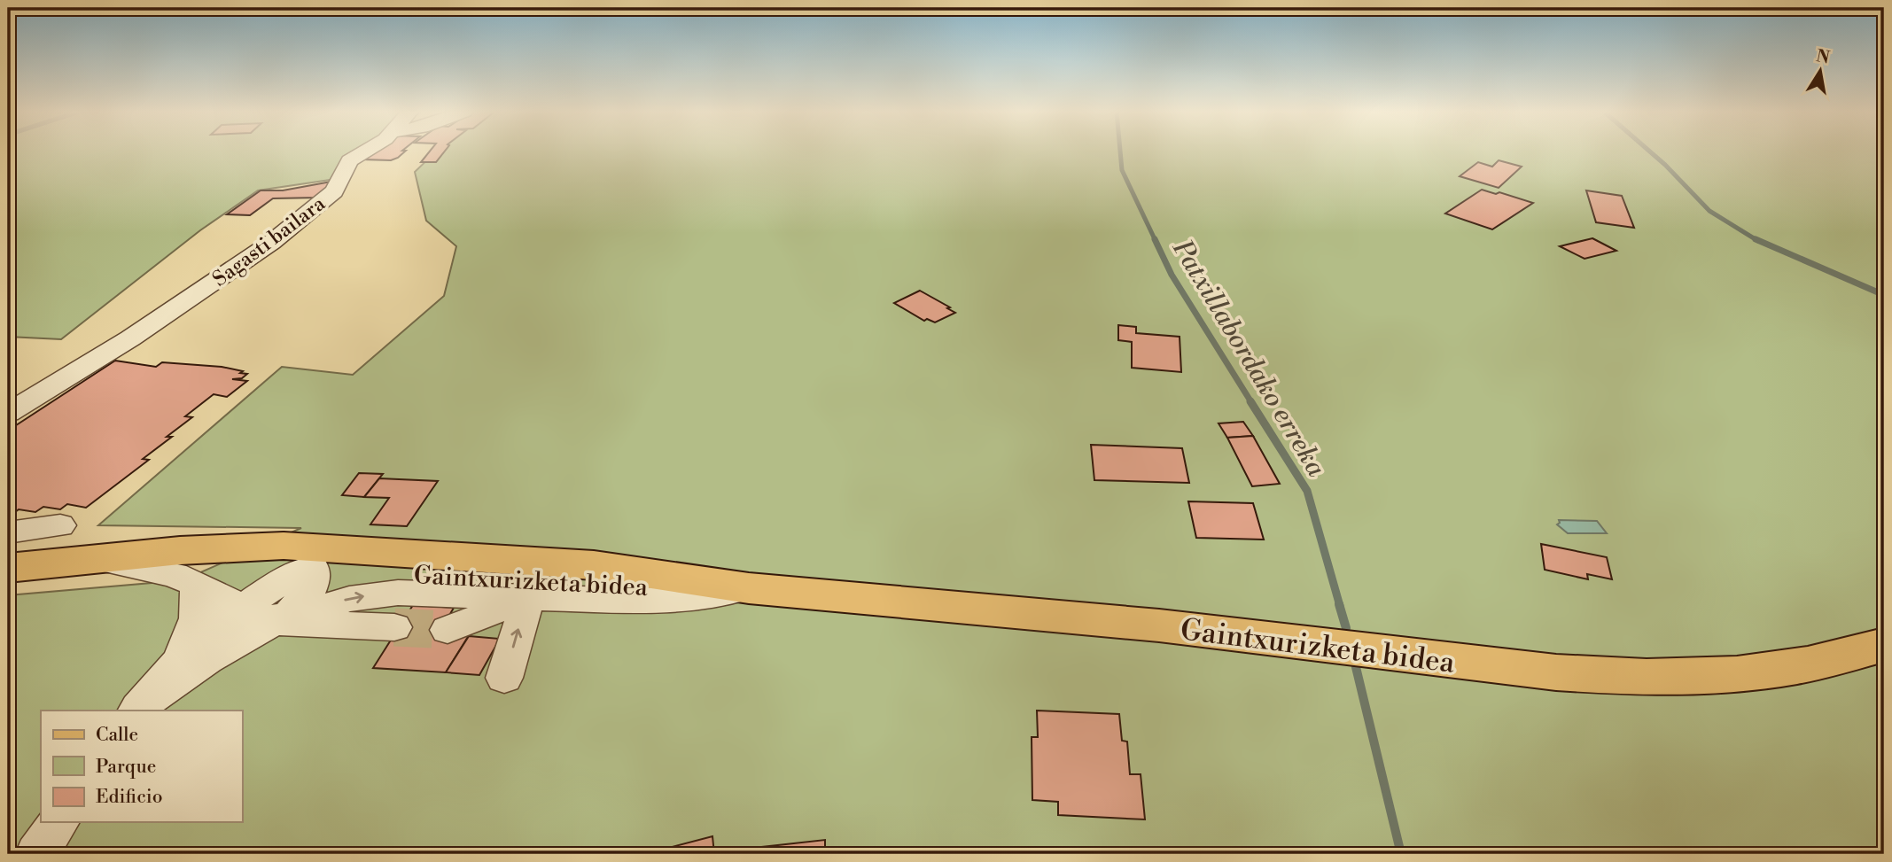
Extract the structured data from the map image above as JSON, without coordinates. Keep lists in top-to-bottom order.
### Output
{
  "streets": {
    "main road": ["Gaintxurizketa bidea"],
    "street": ["Sagasti bailara"]
  },
  "water": ["Patxillabordako erreka"],
  "legend": ["Calle", "Parque", "Edificio"],
  "north": "top"
}
